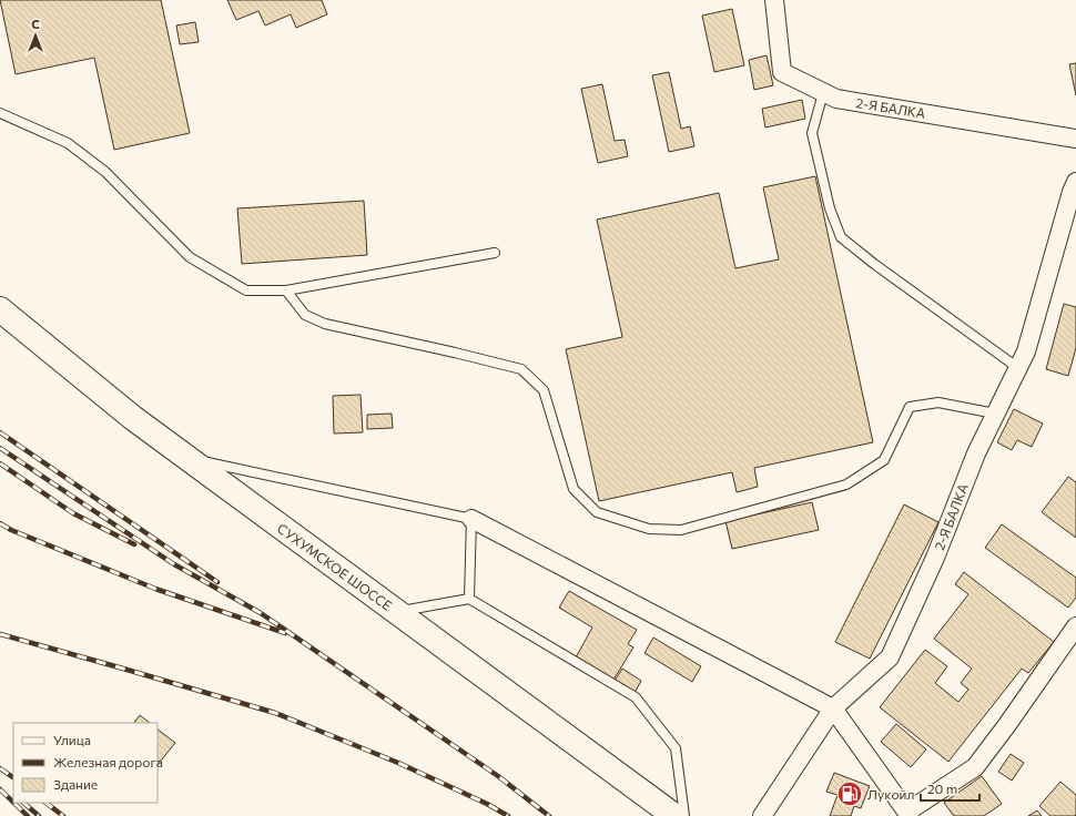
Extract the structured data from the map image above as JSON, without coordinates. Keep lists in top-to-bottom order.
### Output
{
  "streets": {
    "highway": ["СУХУМСКОЕ ШОССЕ"],
    "street": ["2-Я БАЛКА"]
  },
  "places": {
    "fuel station": ["Лукойл"]
  },
  "legend": ["Улица", "Железная дорога", "Здание"],
  "scale_bar": "20 m",
  "north": "top"
}
